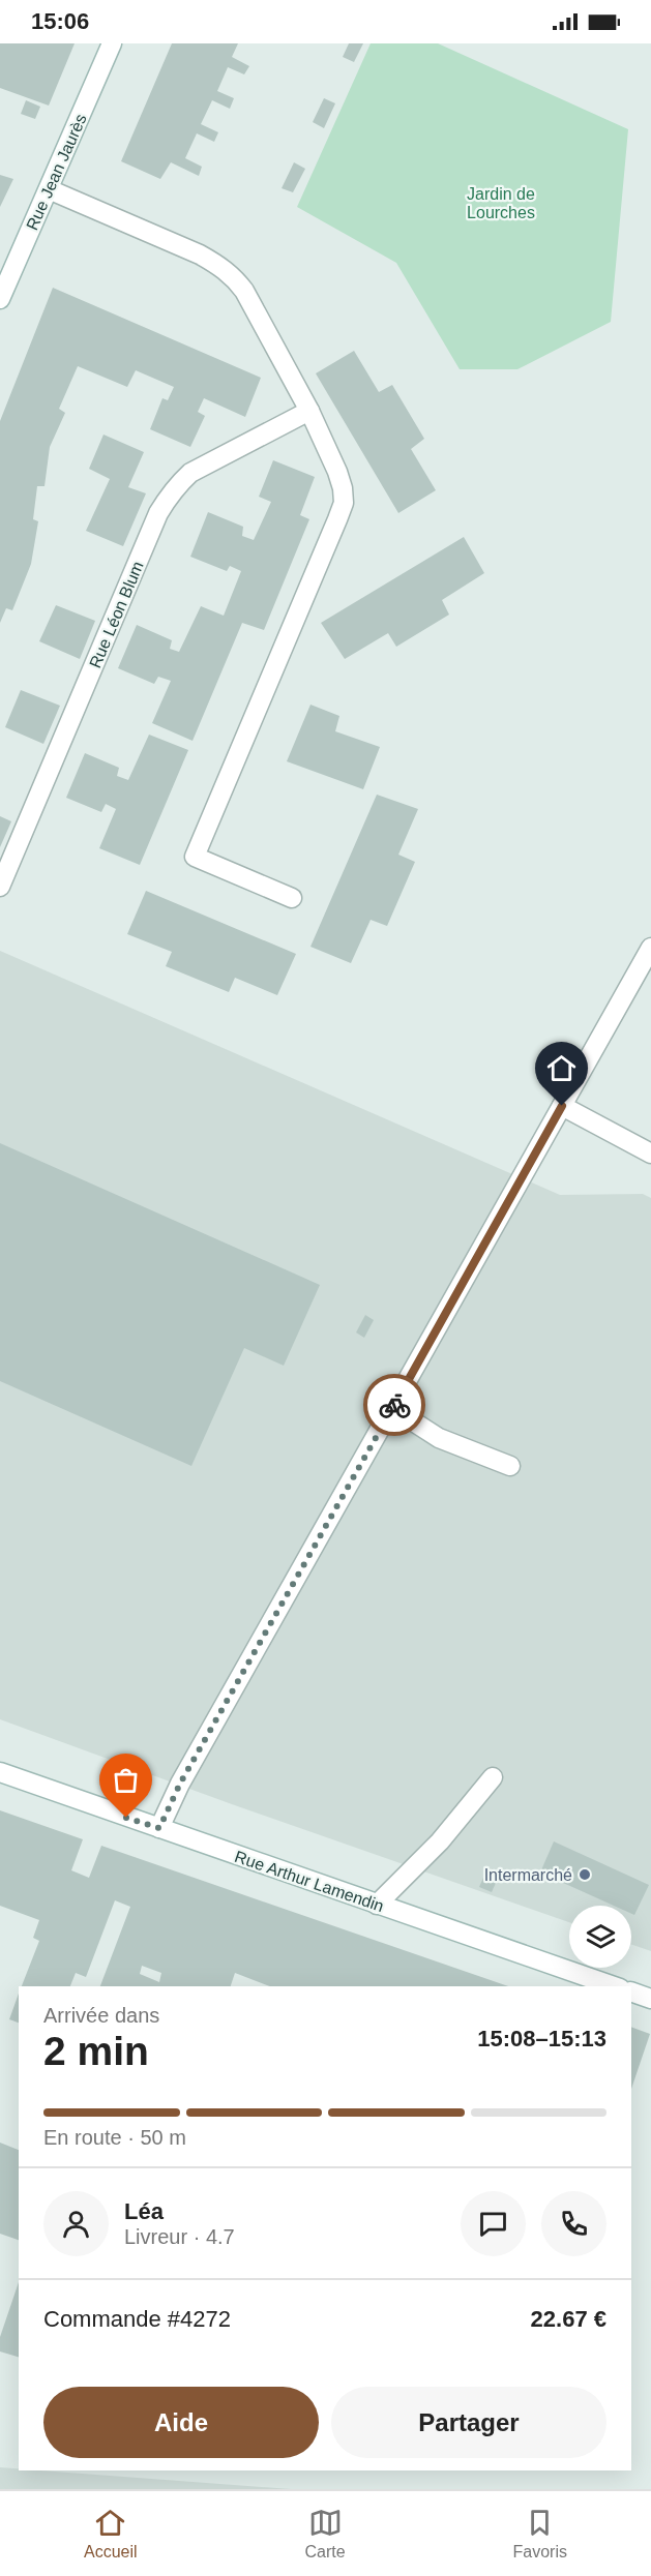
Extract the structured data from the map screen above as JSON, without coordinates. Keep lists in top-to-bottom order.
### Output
{
  "streets": {
    "street": ["Rue Jean Jaurès", "Rue Léon Blum", "Rue Arthur Lamendin"]
  },
  "parks": ["Jardin de Lourches"],
  "places": ["Intermarché"],
  "page": {
    "status": "15:06",
    "heading": ["2 min", "Arrivée dans", "15:08–15:13"],
    "panel": [
      "Léa",
      "Livreur · 4.7",
      "Commande #4272",
      "22.67 €"
    ],
    "bar": "En route · 50 m",
    "buttons": ["Aide", "Partager"],
    "tabs": ["Accueil", "Carte", "Favoris"]
  }
}
